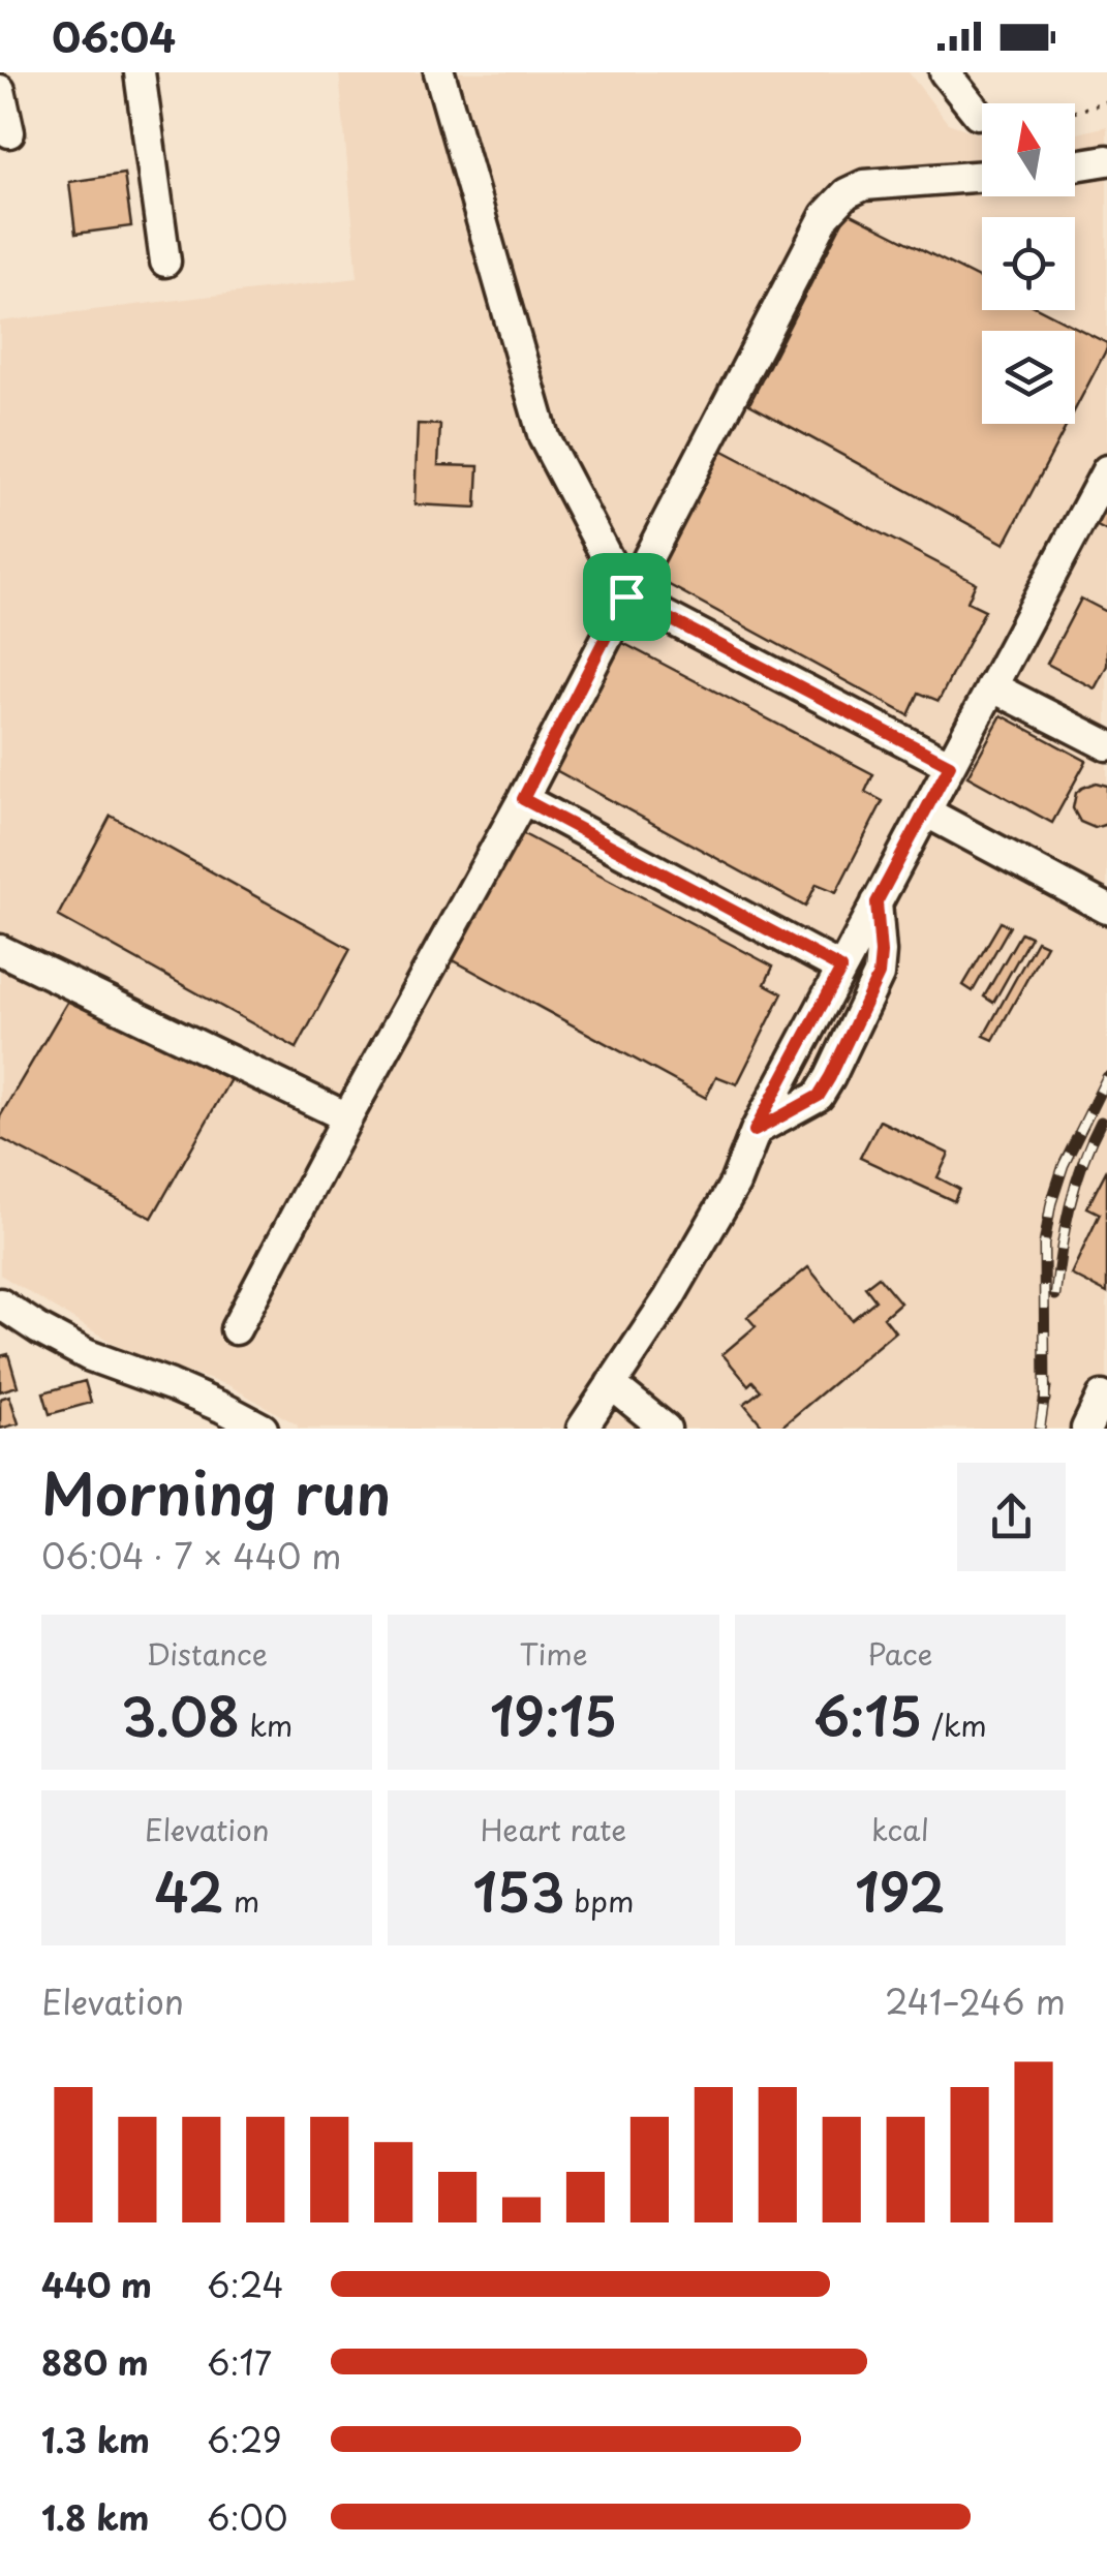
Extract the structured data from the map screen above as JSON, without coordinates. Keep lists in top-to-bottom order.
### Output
{
  "north": "top",
  "page": {
    "status": "06:04",
    "heading": ["Morning run", "06:04 · 7 × 440 m"],
    "stats": [
      ["Distance", "3.08 km"],
      ["Time", "19:15"],
      ["Pace", "6:15 /km"],
      ["Elevation", "42 m"],
      ["Heart rate", "153 bpm"],
      ["kcal", "192"]
    ],
    "chart": ["Elevation", "241–246 m"],
    "list": [
      {
        "name": "440 m",
        "note": "6:24"
      },
      {
        "name": "880 m",
        "note": "6:17"
      },
      {
        "name": "1.3 km",
        "note": "6:29"
      },
      {
        "name": "1.8 km",
        "note": "6:00"
      }
    ]
  }
}
